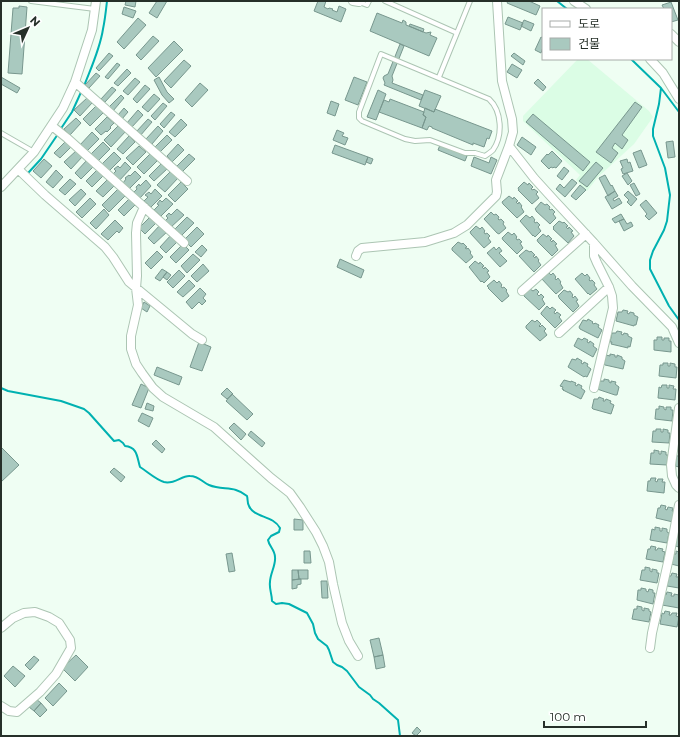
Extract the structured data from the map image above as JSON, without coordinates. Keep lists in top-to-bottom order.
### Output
{
  "legend": ["도로", "건물"],
  "scale_bar": "100 m",
  "north": "top right"
}
